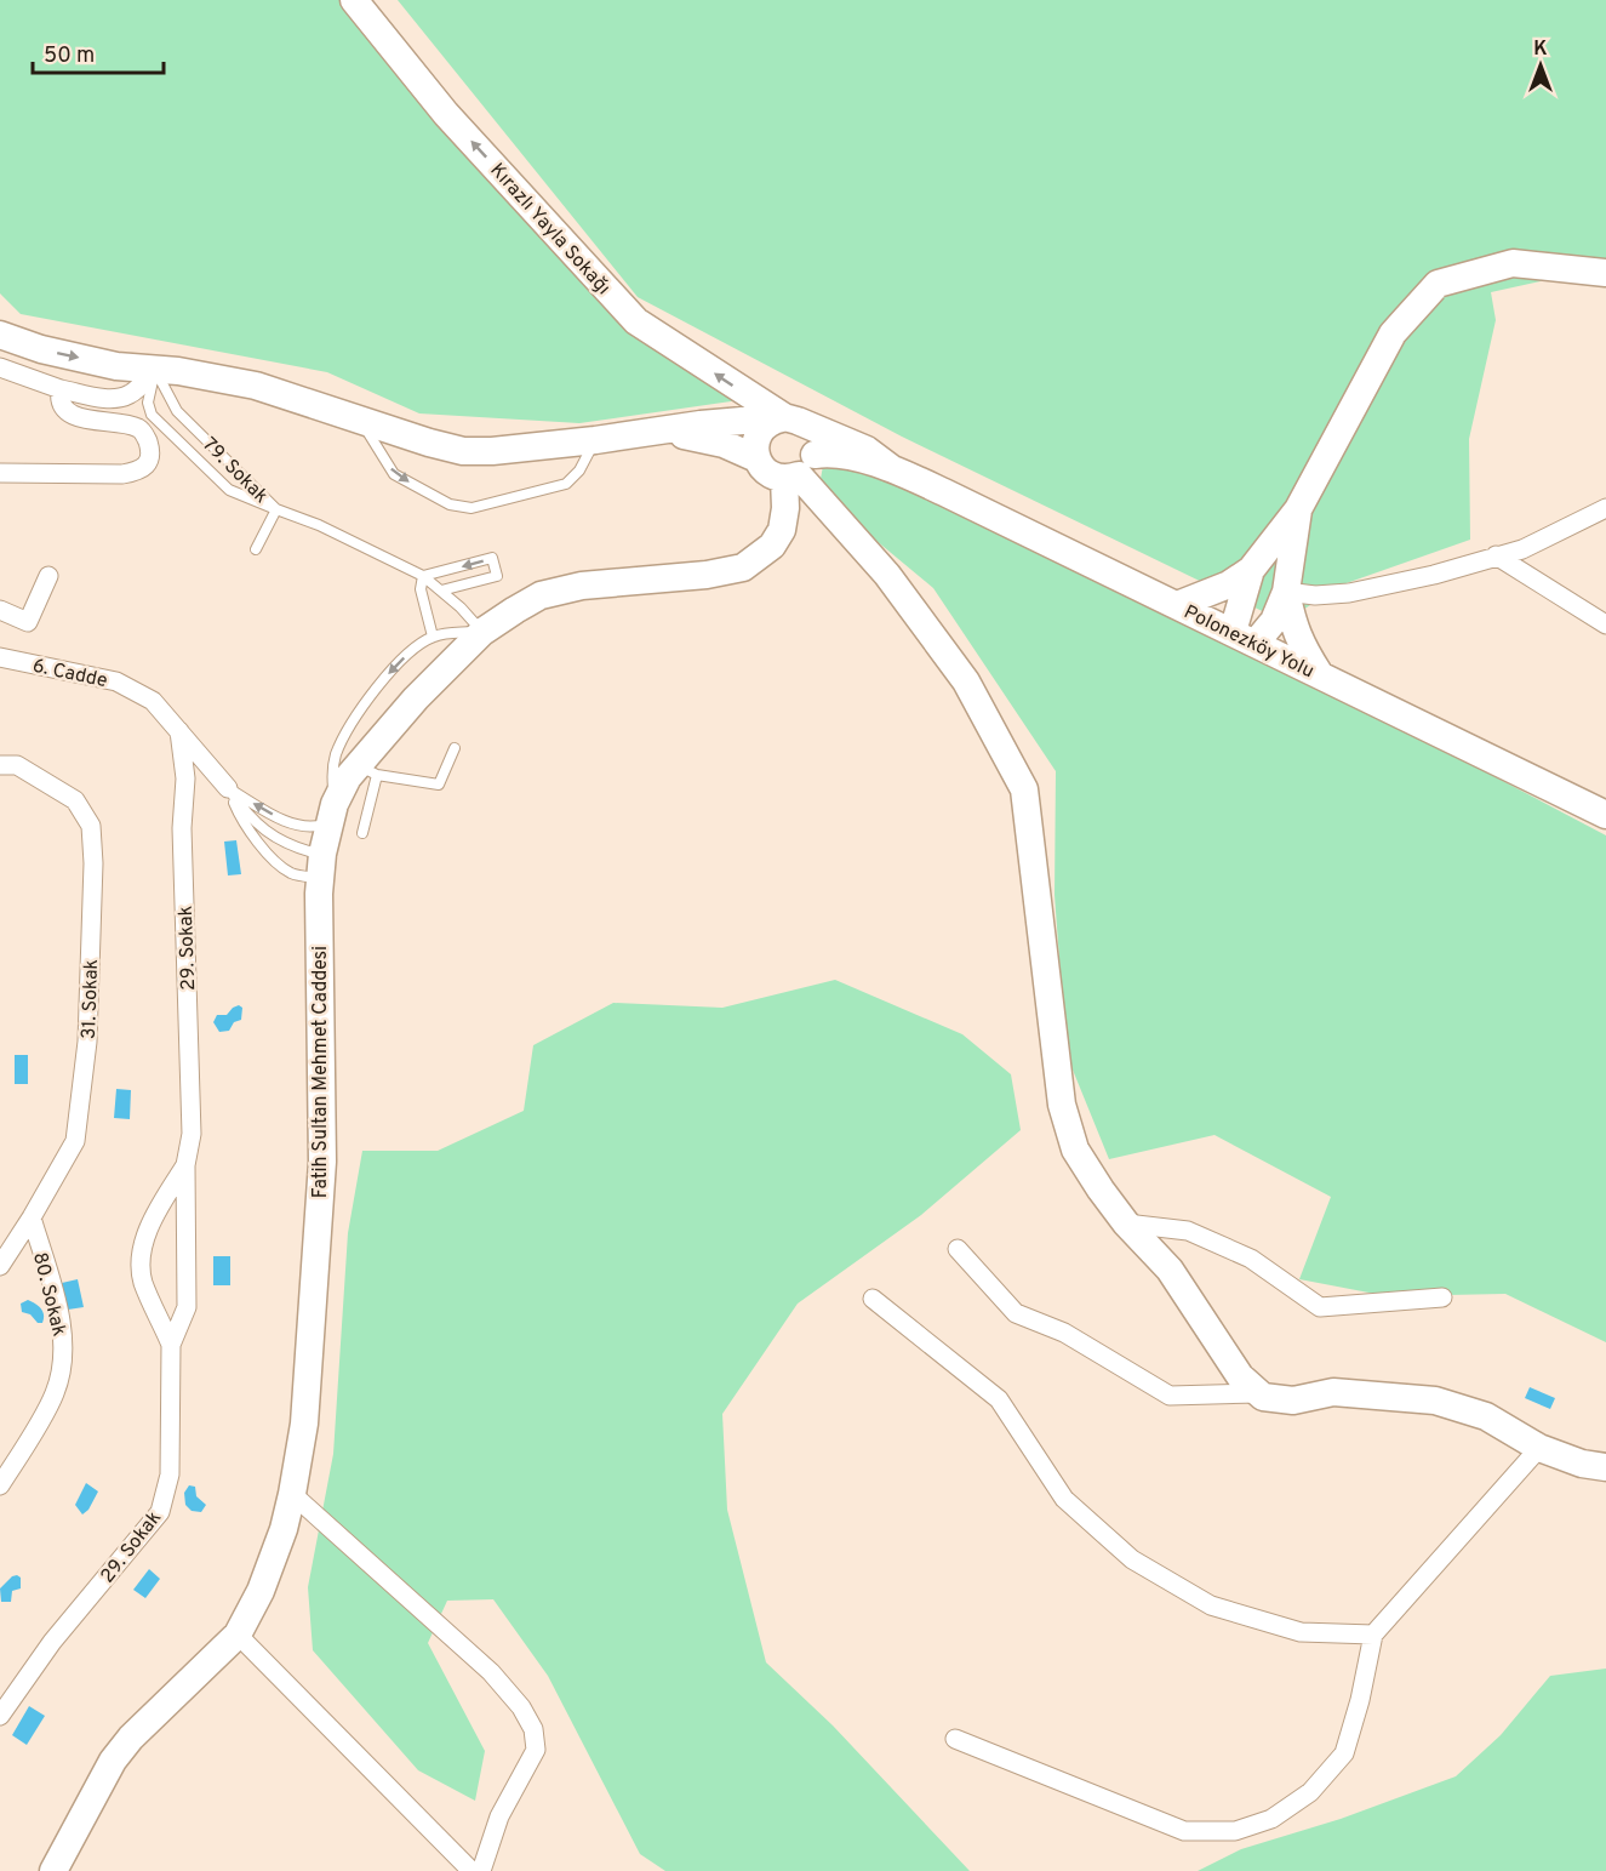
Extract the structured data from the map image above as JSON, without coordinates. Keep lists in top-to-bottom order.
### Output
{
  "streets": {
    "main road": ["Kırazlı Yayla Sokağı", "Polonezköy Yolu", "Fatih Sultan Mehmet Caddesi"],
    "street": [
      "6. Cadde",
      "29. Sokak",
      "31. Sokak",
      "80. Sokak"
    ],
    "lane": ["79. Sokak"]
  },
  "crossings": [
    ["Kırazlı Yayla Sokağı", "Polonezköy Yolu"],
    ["Kırazlı Yayla Sokağı", "Fatih Sultan Mehmet Caddesi"],
    ["6. Cadde", "29. Sokak"],
    ["31. Sokak", "80. Sokak"]
  ],
  "one_way": ["Kırazlı Yayla Sokağı"],
  "scale_bar": "50 m",
  "north": "top"
}
